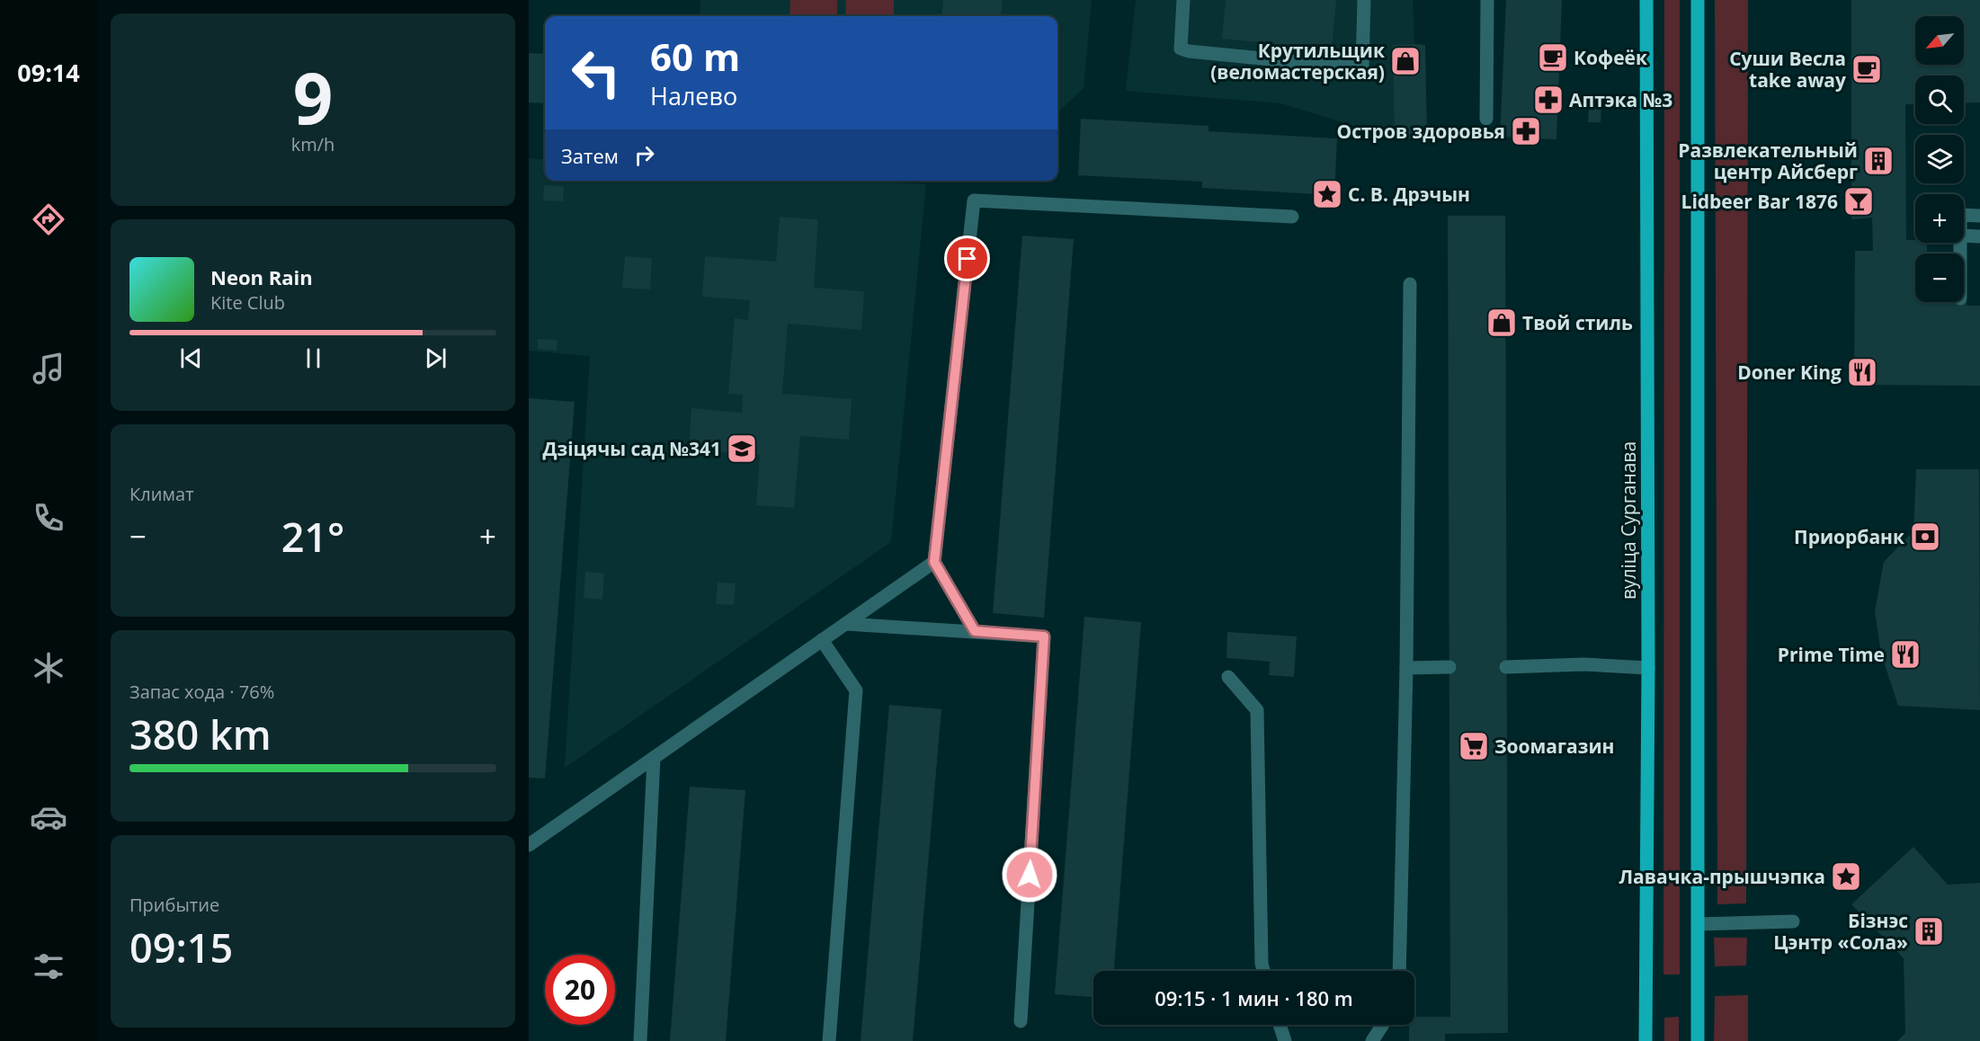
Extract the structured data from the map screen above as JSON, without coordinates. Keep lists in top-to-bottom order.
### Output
{
  "streets": {
    "main road": ["вуліца Сурганава"]
  },
  "places": {
    "cafe": ["Кофеёк", "Суши Весла take away"],
    "shop": ["Крутильщик (веломастерская)", "Твой стиль"],
    "pharmacy": ["Аптэка №3", "Остров здоровья"],
    "building": ["Развлекательный центр Айсберг", "Бізнэс Цэнтр «Сола»"],
    "place": ["С. В. Дрэчын", "Лавачка-прышчэпка"],
    "bar": ["Lidbeer Bar 1876"],
    "restaurant": ["Doner King", "Prime Time"],
    "school or university": ["Дзіцячы сад №341"],
    "bank": ["Приорбанк"],
    "supermarket": ["Зоомагазин"]
  },
  "north": "bottom left",
  "page": {
    "tabs": "09:14",
    "tile": [
      ["9", "km/h"],
      "Климат",
      ["Запас хода · 76%", "380 km"],
      ["Прибытие", "09:15"]
    ],
    "map_buttons": ["+", "−"],
    "turn": ["60 m", "Налево"],
    "then": "Затем",
    "song": ["Neon Rain", "Kite Club"],
    "heat": ["−", "21°", "+"],
    "limit": "20",
    "trip": "09:15 · 1 мин · 180 m"
  }
}
